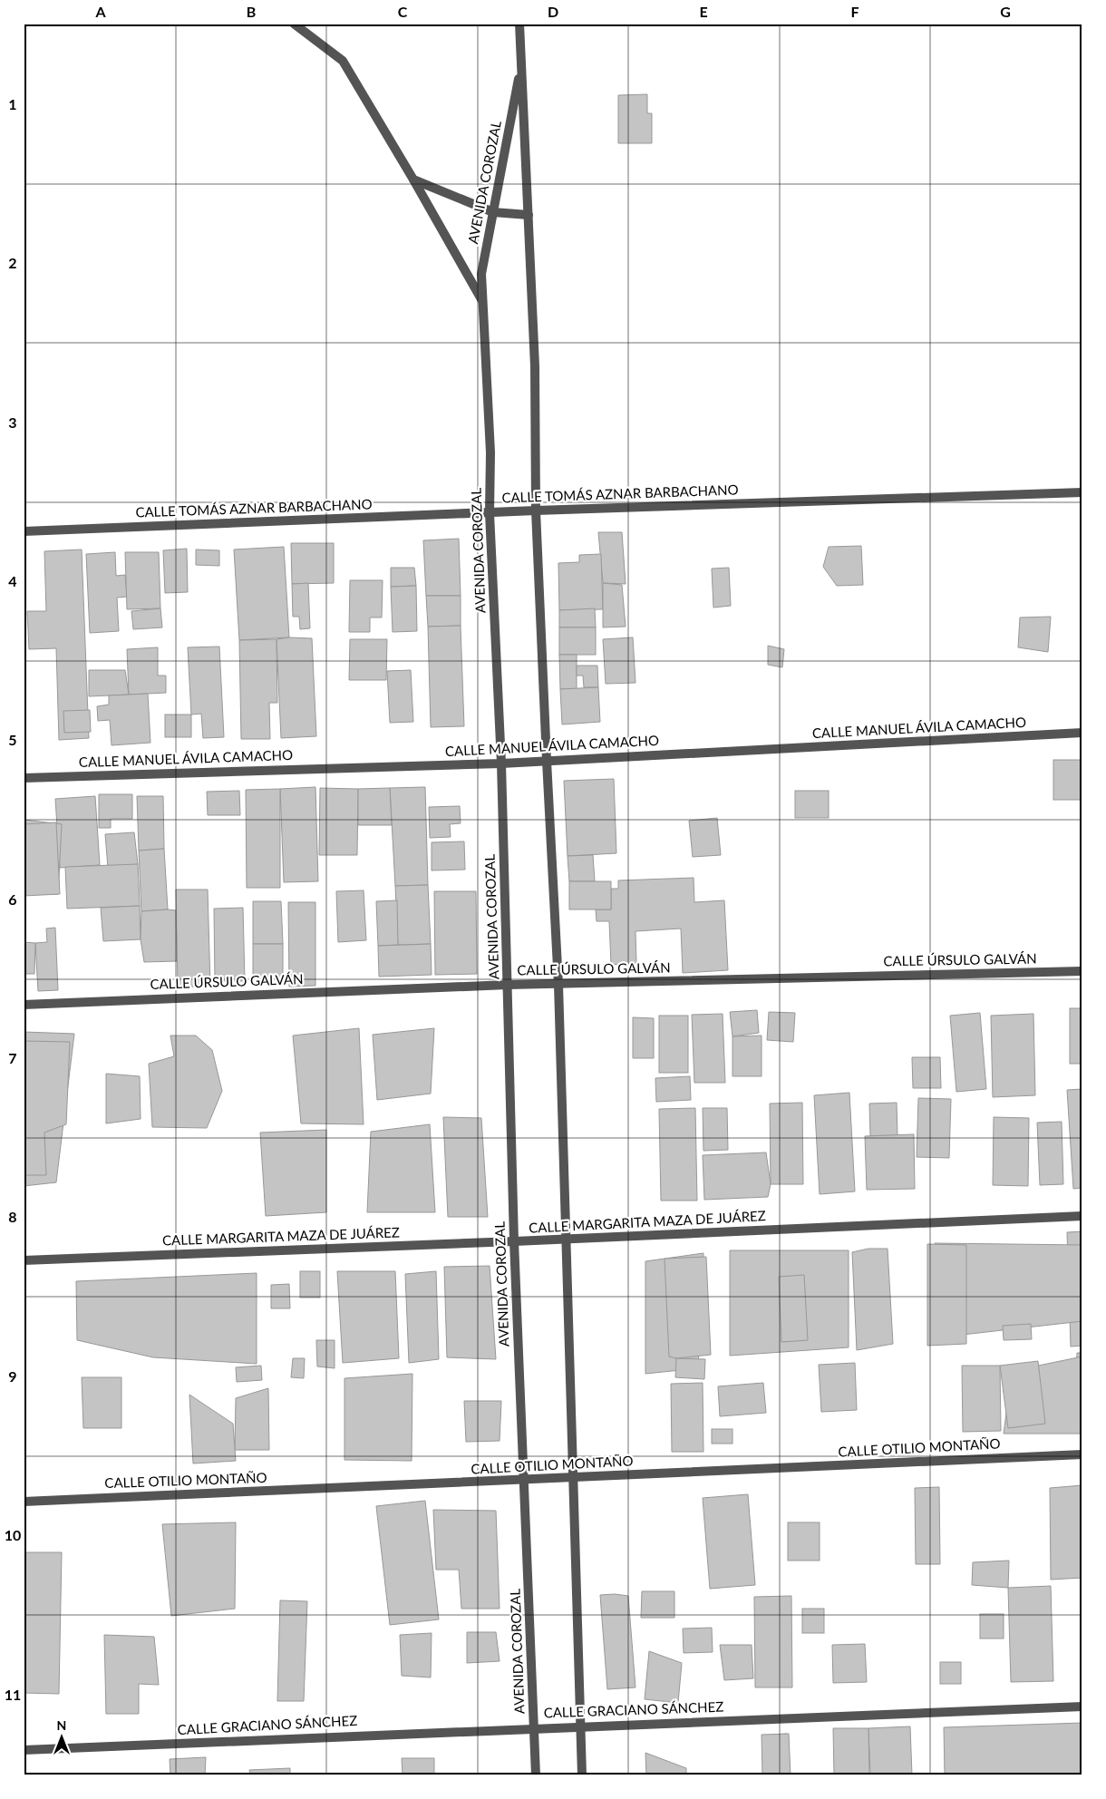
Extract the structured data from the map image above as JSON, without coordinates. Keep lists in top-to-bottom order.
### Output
{
  "streets": {
    "street": [
      "AVENIDA COROZAL",
      "CALLE TOMÁS AZNAR BARBACHANO",
      "CALLE MANUEL ÁVILA CAMACHO",
      "CALLE ÚRSULO GALVÁN",
      "CALLE MARGARITA MAZA DE JUÁREZ",
      "CALLE OTILIO MONTAÑO",
      "CALLE GRACIANO SÁNCHEZ"
    ]
  },
  "crossings": [
    ["AVENIDA COROZAL", "CALLE TOMÁS AZNAR BARBACHANO"],
    ["AVENIDA COROZAL", "CALLE MANUEL ÁVILA CAMACHO"],
    ["AVENIDA COROZAL", "CALLE ÚRSULO GALVÁN"],
    ["AVENIDA COROZAL", "CALLE MARGARITA MAZA DE JUÁREZ"],
    ["AVENIDA COROZAL", "CALLE OTILIO MONTAÑO"],
    ["AVENIDA COROZAL", "CALLE GRACIANO SÁNCHEZ"]
  ],
  "north": "top",
  "grid": {
    "columns": [
      "A",
      "B",
      "C",
      "D",
      "E",
      "F",
      "G"
    ],
    "rows": [
      "1",
      "2",
      "3",
      "4",
      "5",
      "6",
      "7",
      "8",
      "9",
      "10",
      "11"
    ]
  }
}
